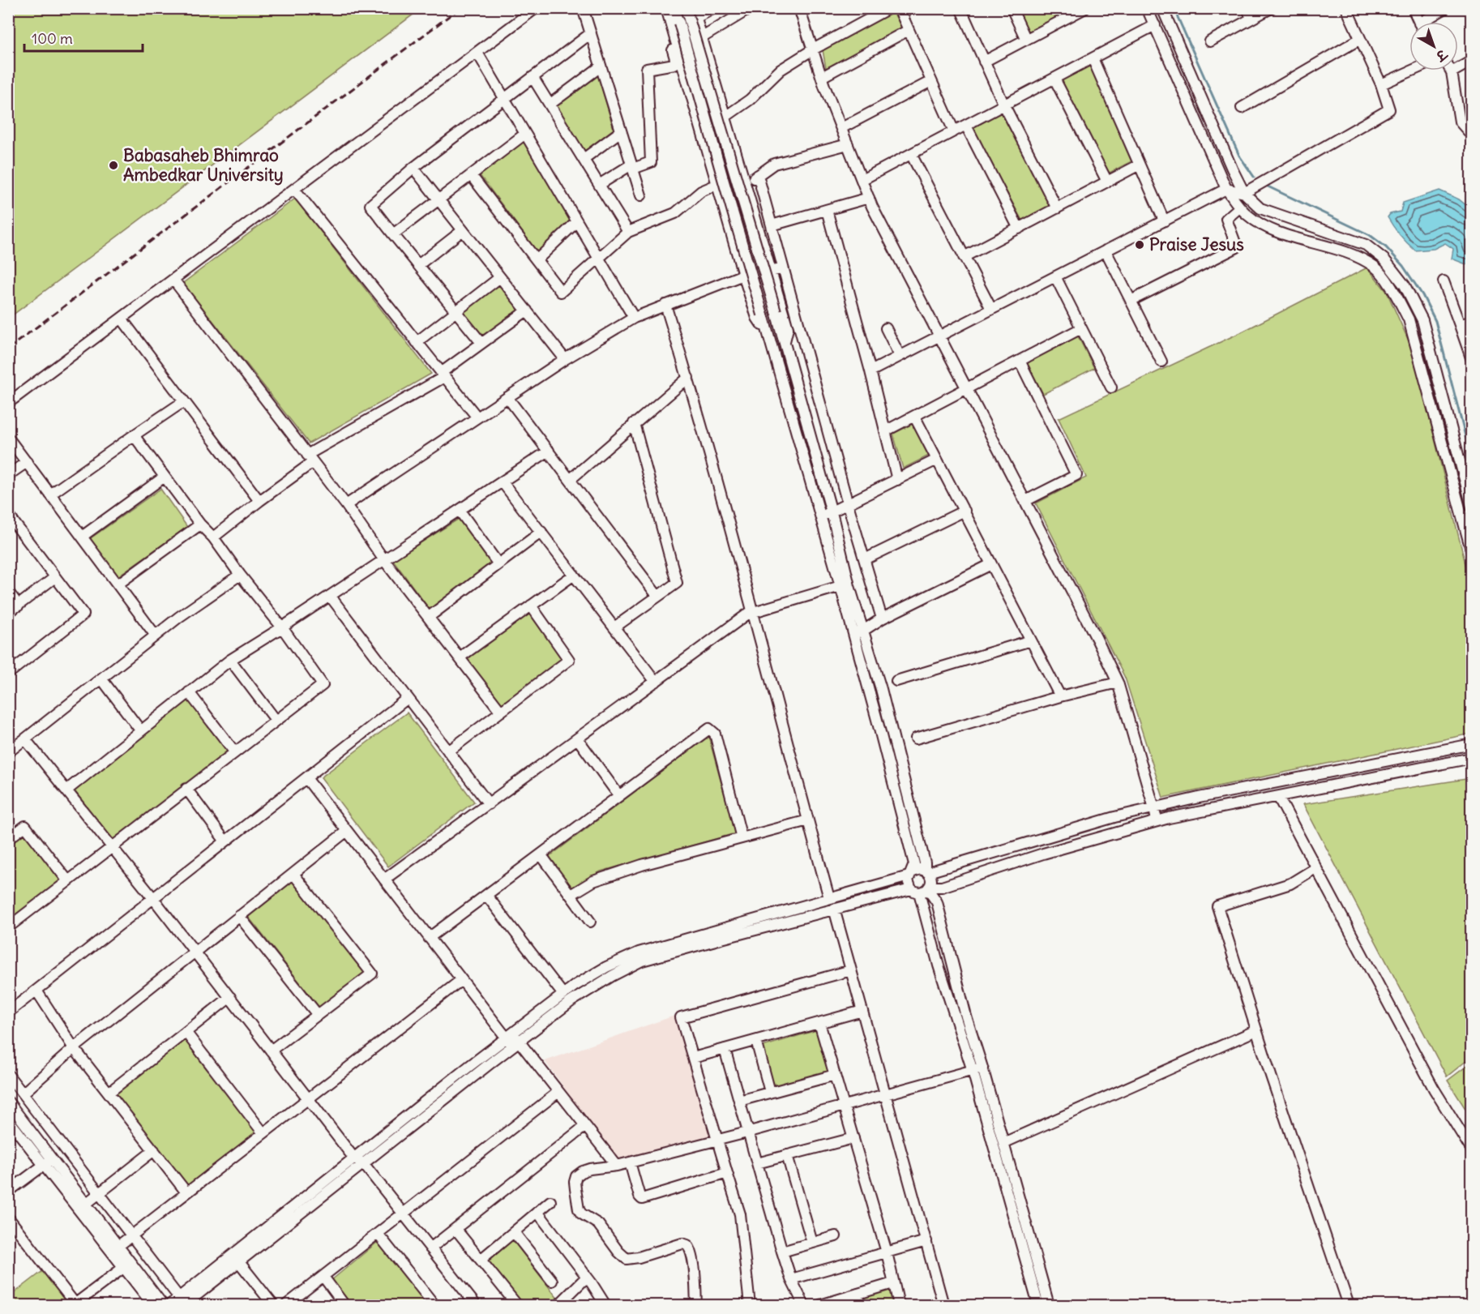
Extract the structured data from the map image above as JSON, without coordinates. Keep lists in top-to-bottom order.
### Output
{
  "places": ["Babasaheb Bhimrao Ambedkar University", "Praise Jesus"],
  "scale_bar": "100 m",
  "north": "bottom right"
}
